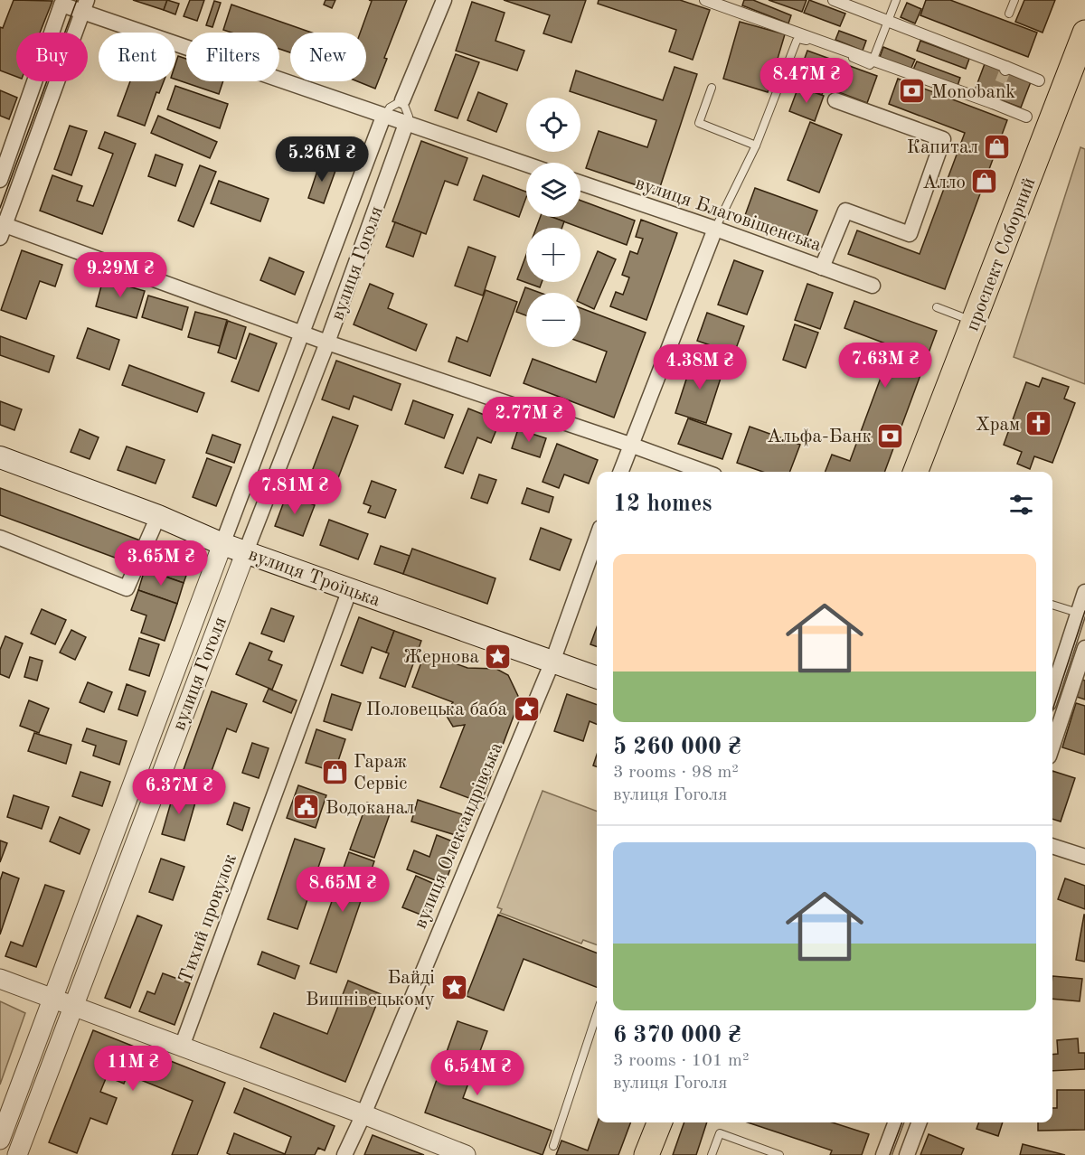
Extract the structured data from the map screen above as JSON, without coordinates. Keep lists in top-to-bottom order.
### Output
{
  "streets": {
    "main road": ["проспект Соборний", "вулиця Троїцька"],
    "street": [
      "вулиця Благовіщенська",
      "вулиця Гоголя",
      "вулиця Олександрівська",
      "Тихий провулок"
    ]
  },
  "crossings": [
    ["вулиця Гоголя", "вулиця Троїцька"],
    ["вулиця Троїцька", "вулиця Олександрівська"],
    ["вулиця Троїцька", "Тихий провулок"]
  ],
  "places": {
    "bank": ["Monobank", "Альфа-Банк"],
    "shop": ["Капитал", "Алло", "Гараж Сервіс"],
    "church": ["Храм"],
    "place": ["Жернова", "Половецька баба", "Байді Вишнівецькому"],
    "public building": ["Водоканал"]
  },
  "page": {
    "chip": [
      "Buy",
      "Rent",
      "Filters",
      "New"
    ],
    "price": [
      "8.47M ₴",
      "5.26M ₴",
      "9.29M ₴",
      "7.63M ₴",
      "4.38M ₴",
      "2.77M ₴",
      "7.81M ₴",
      "3.65M ₴",
      "6.37M ₴",
      "8.65M ₴",
      "11M ₴",
      "6.54M ₴"
    ],
    "map_buttons": ["+", "−"],
    "heading": "12 homes",
    "list": [
      {
        "name": "5 260 000 ₴",
        "note": "3 rooms · 98 m² · вулиця Гоголя"
      },
      {
        "name": "6 370 000 ₴",
        "note": "3 rooms · 101 m² · вулиця Гоголя"
      }
    ]
  }
}
